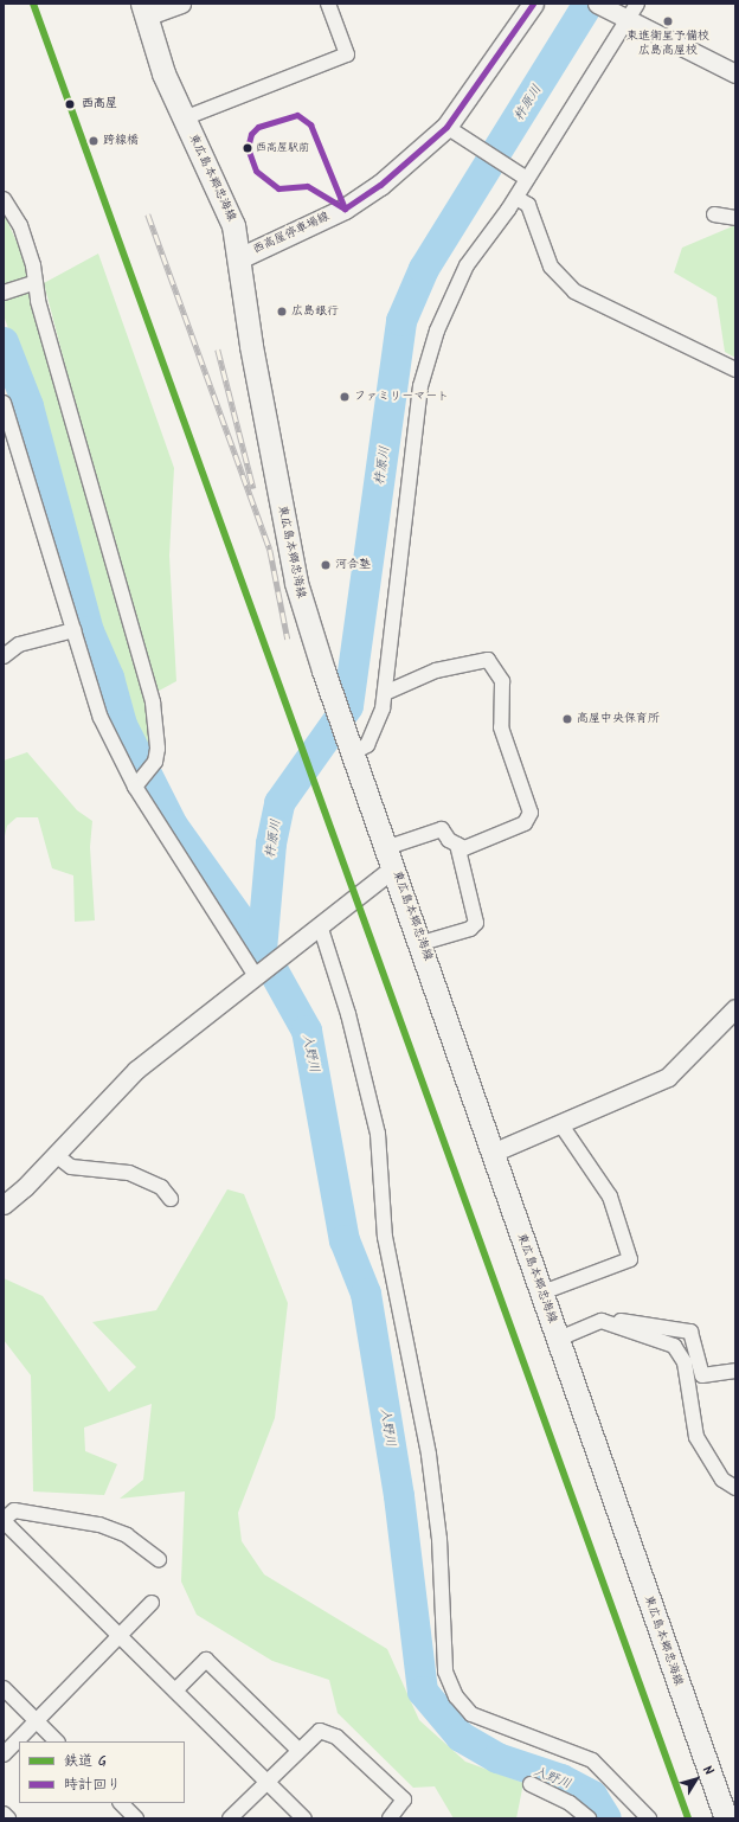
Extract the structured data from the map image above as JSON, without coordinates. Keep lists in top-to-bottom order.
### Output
{
  "streets": {
    "main road": ["東広島本郷忠海線", "西高屋停車場線"]
  },
  "crossings": [
    ["東広島本郷忠海線", "西高屋停車場線"]
  ],
  "water": ["杵原川", "入野川"],
  "places": [
    "東進衛星予備校 広島高屋校",
    "西高屋",
    "跨線橋",
    "西高屋駅前",
    "広島銀行",
    "ファミリーマート",
    "河合塾",
    "高屋中央保育所"
  ],
  "lines": ["rail line G", "transit line 時計回り"],
  "legend": ["鉄道 G", "時計回り"],
  "north": "top right"
}
